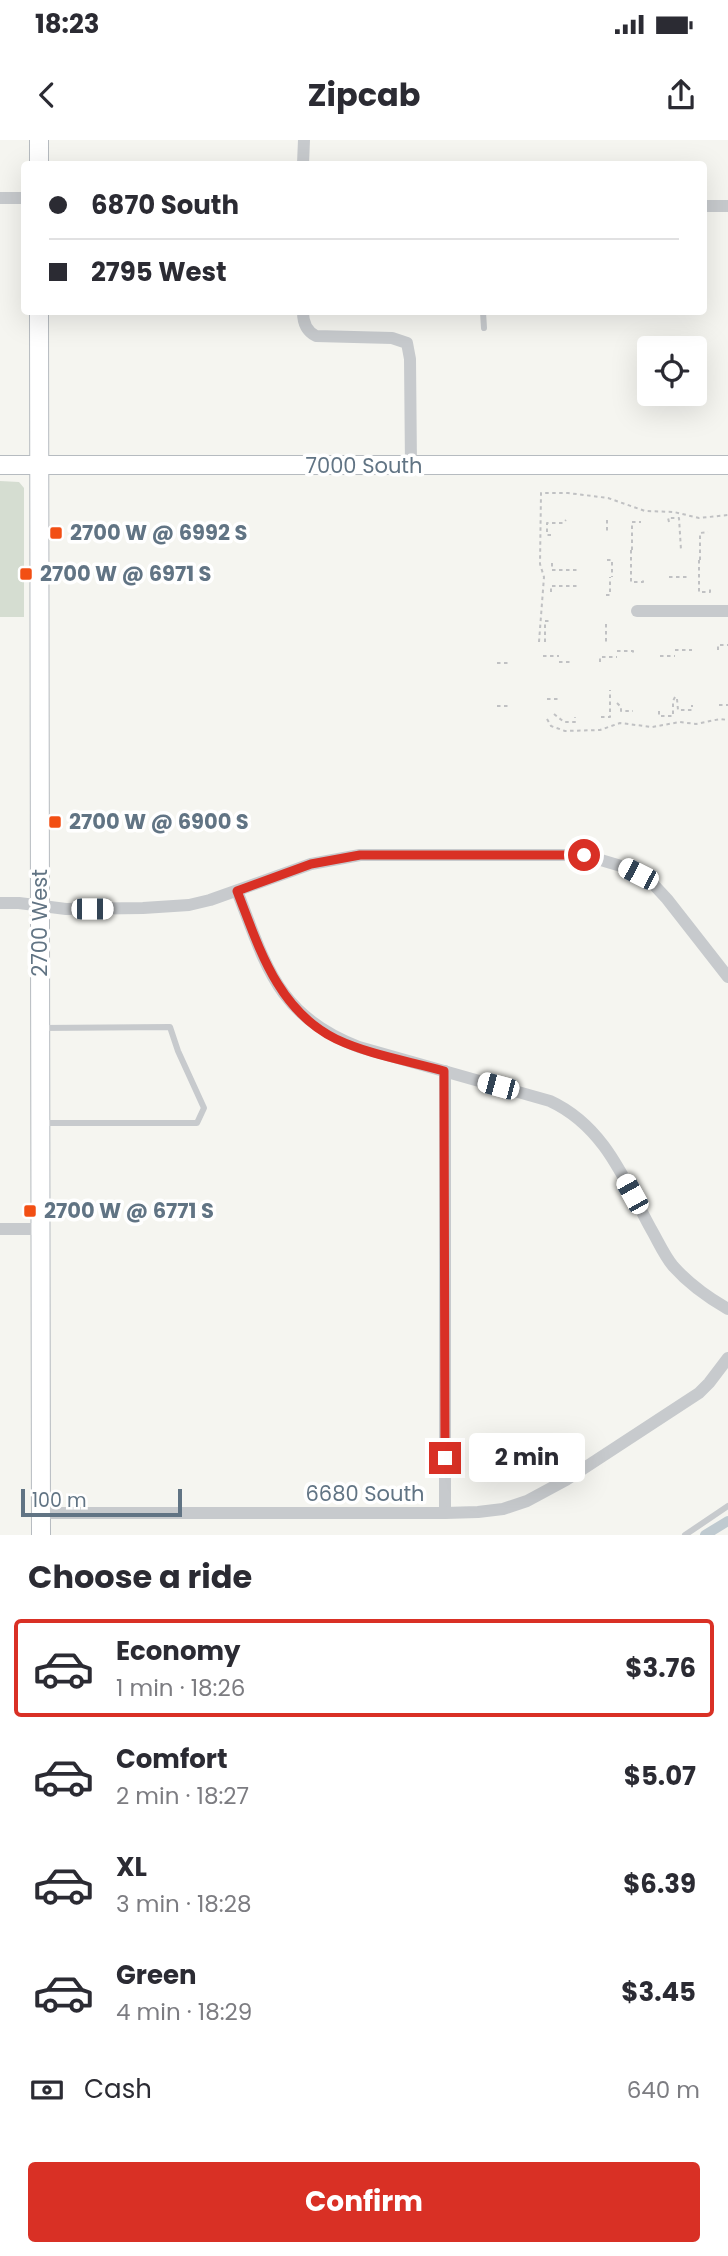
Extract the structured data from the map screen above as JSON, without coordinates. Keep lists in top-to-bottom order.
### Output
{
  "streets": {
    "main road": ["7000 South", "2700 West"],
    "street": ["6680 South"]
  },
  "crossings": [
    ["7000 South", "2700 West"],
    ["2700 West", "6680 South"]
  ],
  "places": {
    "transit": [
      "2700 W @ 6992 S",
      "2700 W @ 6971 S",
      "2700 W @ 6900 S",
      "2700 W @ 6771 S"
    ]
  },
  "scale_bar": "100 m",
  "page": {
    "status": "18:23",
    "header": "Zipcab",
    "banner": ["6870 South", "2795 West"],
    "bubble": "2 min",
    "scale": "100 m",
    "heading": "Choose a ride",
    "list": [
      {
        "name": "Economy",
        "note": "1 min · 18:26",
        "value": "$3.76"
      },
      {
        "name": "Comfort",
        "note": "2 min · 18:27",
        "value": "$5.07"
      },
      {
        "name": "XL",
        "note": "3 min · 18:28",
        "value": "$6.39"
      },
      {
        "name": "Green",
        "note": "4 min · 18:29",
        "value": "$3.45"
      }
    ],
    "pay": ["Cash", "640 m"],
    "buttons": "Confirm"
  }
}
